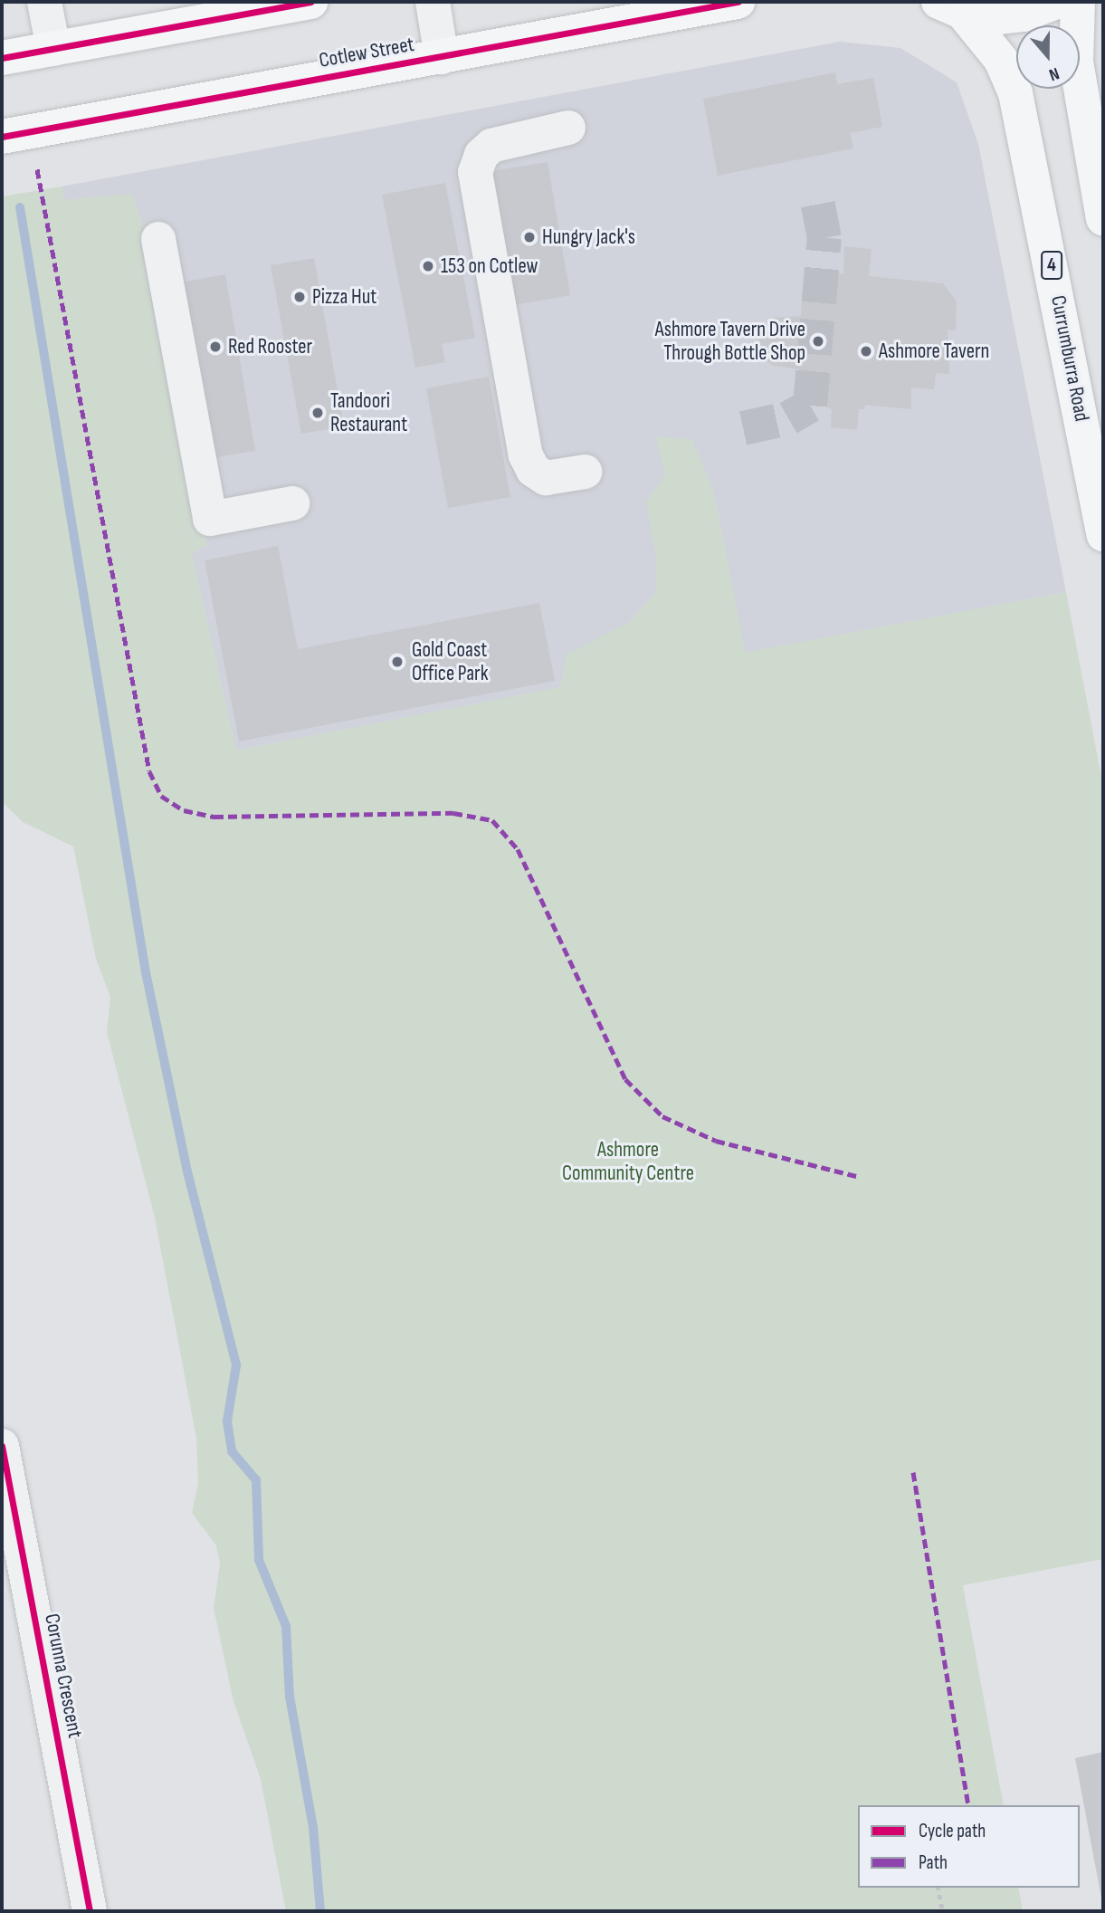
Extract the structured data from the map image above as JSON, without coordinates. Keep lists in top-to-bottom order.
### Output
{
  "streets": {
    "main road": ["Cotlew Street", "4", "Currumburra Road"],
    "street": ["Corunna Crescent"]
  },
  "crossings": [
    ["4", "Currumburra Road"]
  ],
  "parks": ["Ashmore Community Centre"],
  "places": [
    "Hungry Jack's",
    "153 on Cotlew",
    "Pizza Hut",
    "Ashmore Tavern Drive Through Bottle Shop",
    "Red Rooster",
    "Ashmore Tavern",
    "Tandoori Restaurant",
    "Gold Coast Office Park"
  ],
  "legend": ["Cycle path", "Path"],
  "north": "bottom"
}
